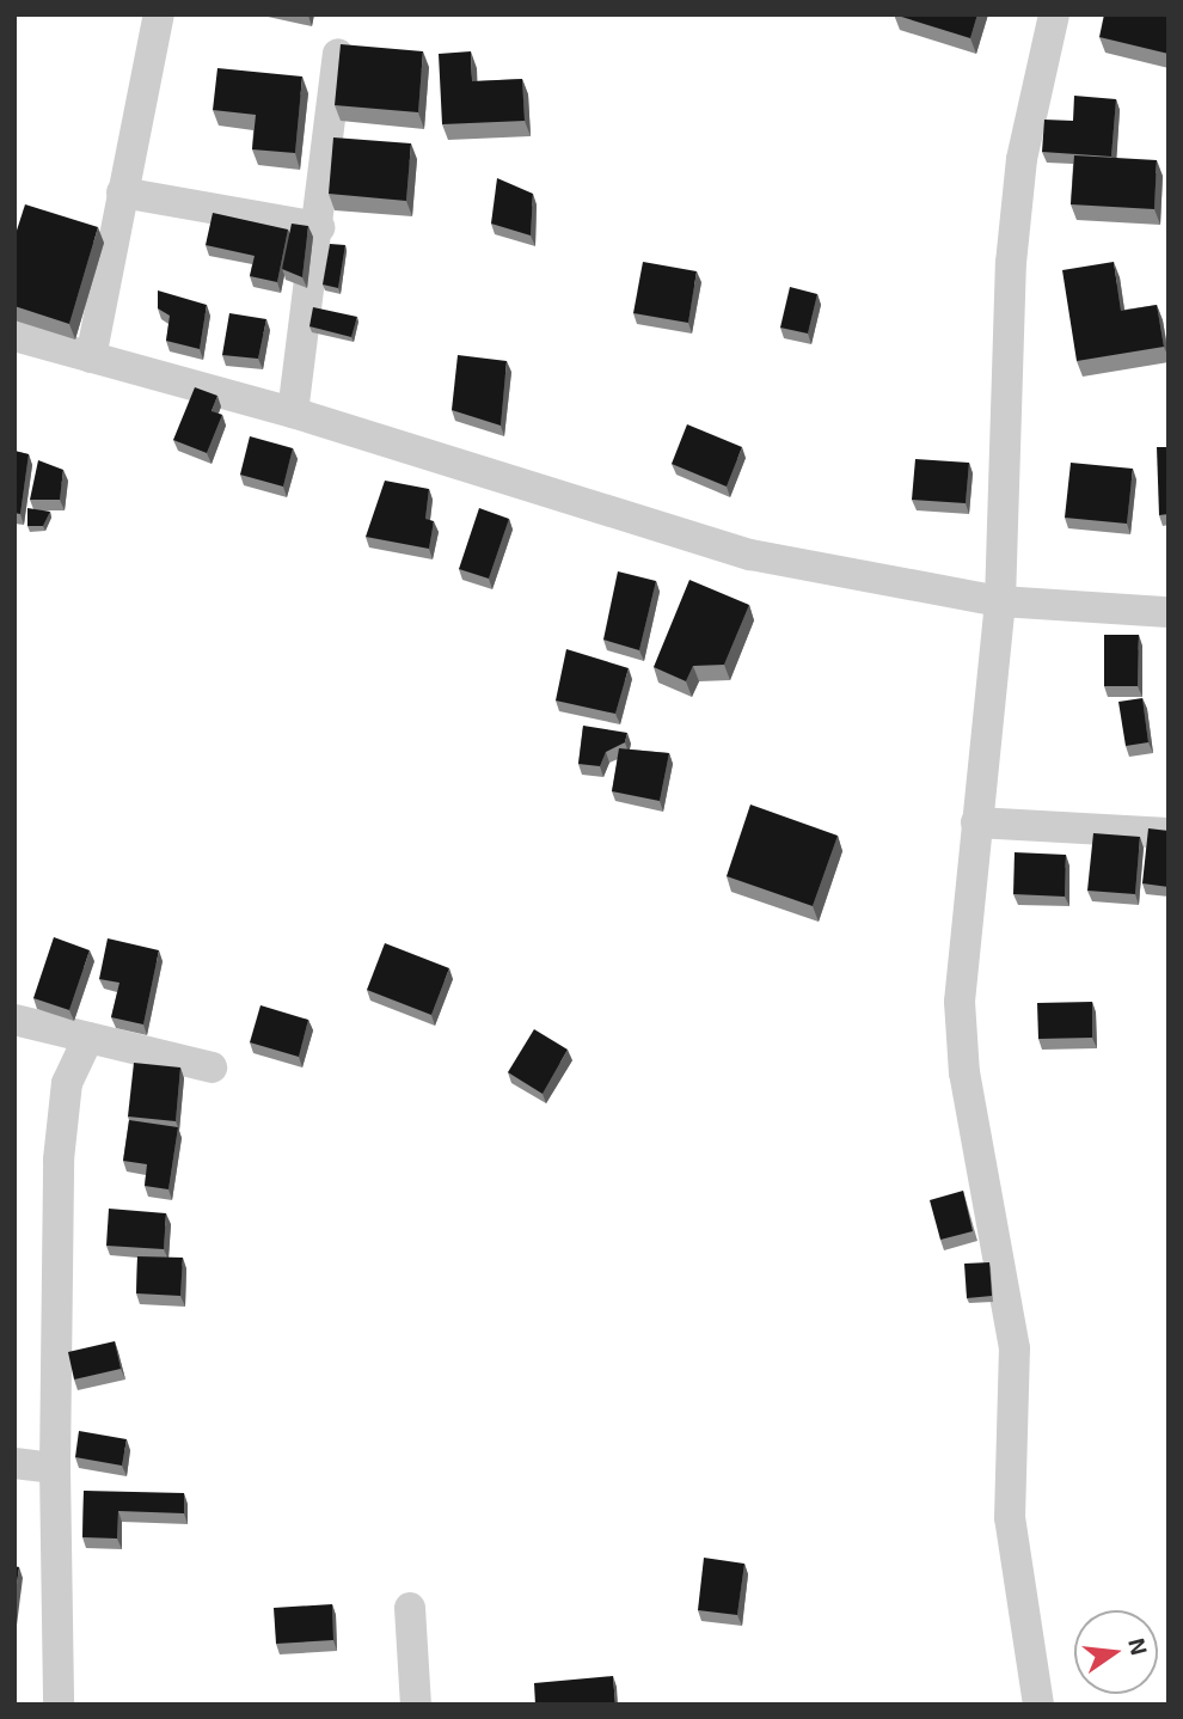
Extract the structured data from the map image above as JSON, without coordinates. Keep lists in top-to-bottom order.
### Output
{
  "north": "right"
}
